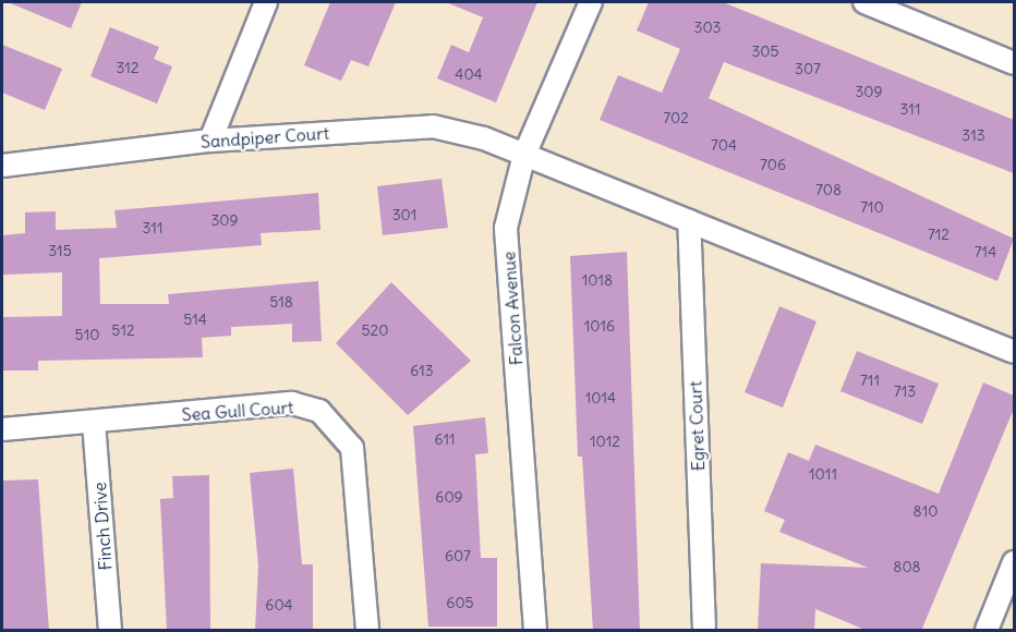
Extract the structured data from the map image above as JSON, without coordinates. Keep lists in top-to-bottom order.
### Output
{
  "streets": {
    "street": [
      "Sandpiper Court",
      "Falcon Avenue",
      "Sea Gull Court",
      "Egret Court",
      "Finch Drive"
    ]
  },
  "crossings": [
    ["Sandpiper Court", "Falcon Avenue"],
    ["Sea Gull Court", "Finch Drive"]
  ],
  "house_numbers": [
    "303",
    "305",
    "312",
    "307",
    "404",
    "309",
    "311",
    "702",
    "313",
    "704",
    "706",
    "708",
    "710",
    "301",
    "309",
    "311",
    "712",
    "315",
    "714",
    "1018",
    "518",
    "514",
    "1016",
    "512",
    "520",
    "510",
    "613",
    "711",
    "713",
    "1014",
    "611",
    "1012",
    "1011",
    "609",
    "810",
    "607",
    "808",
    "605",
    "604"
  ]
}
